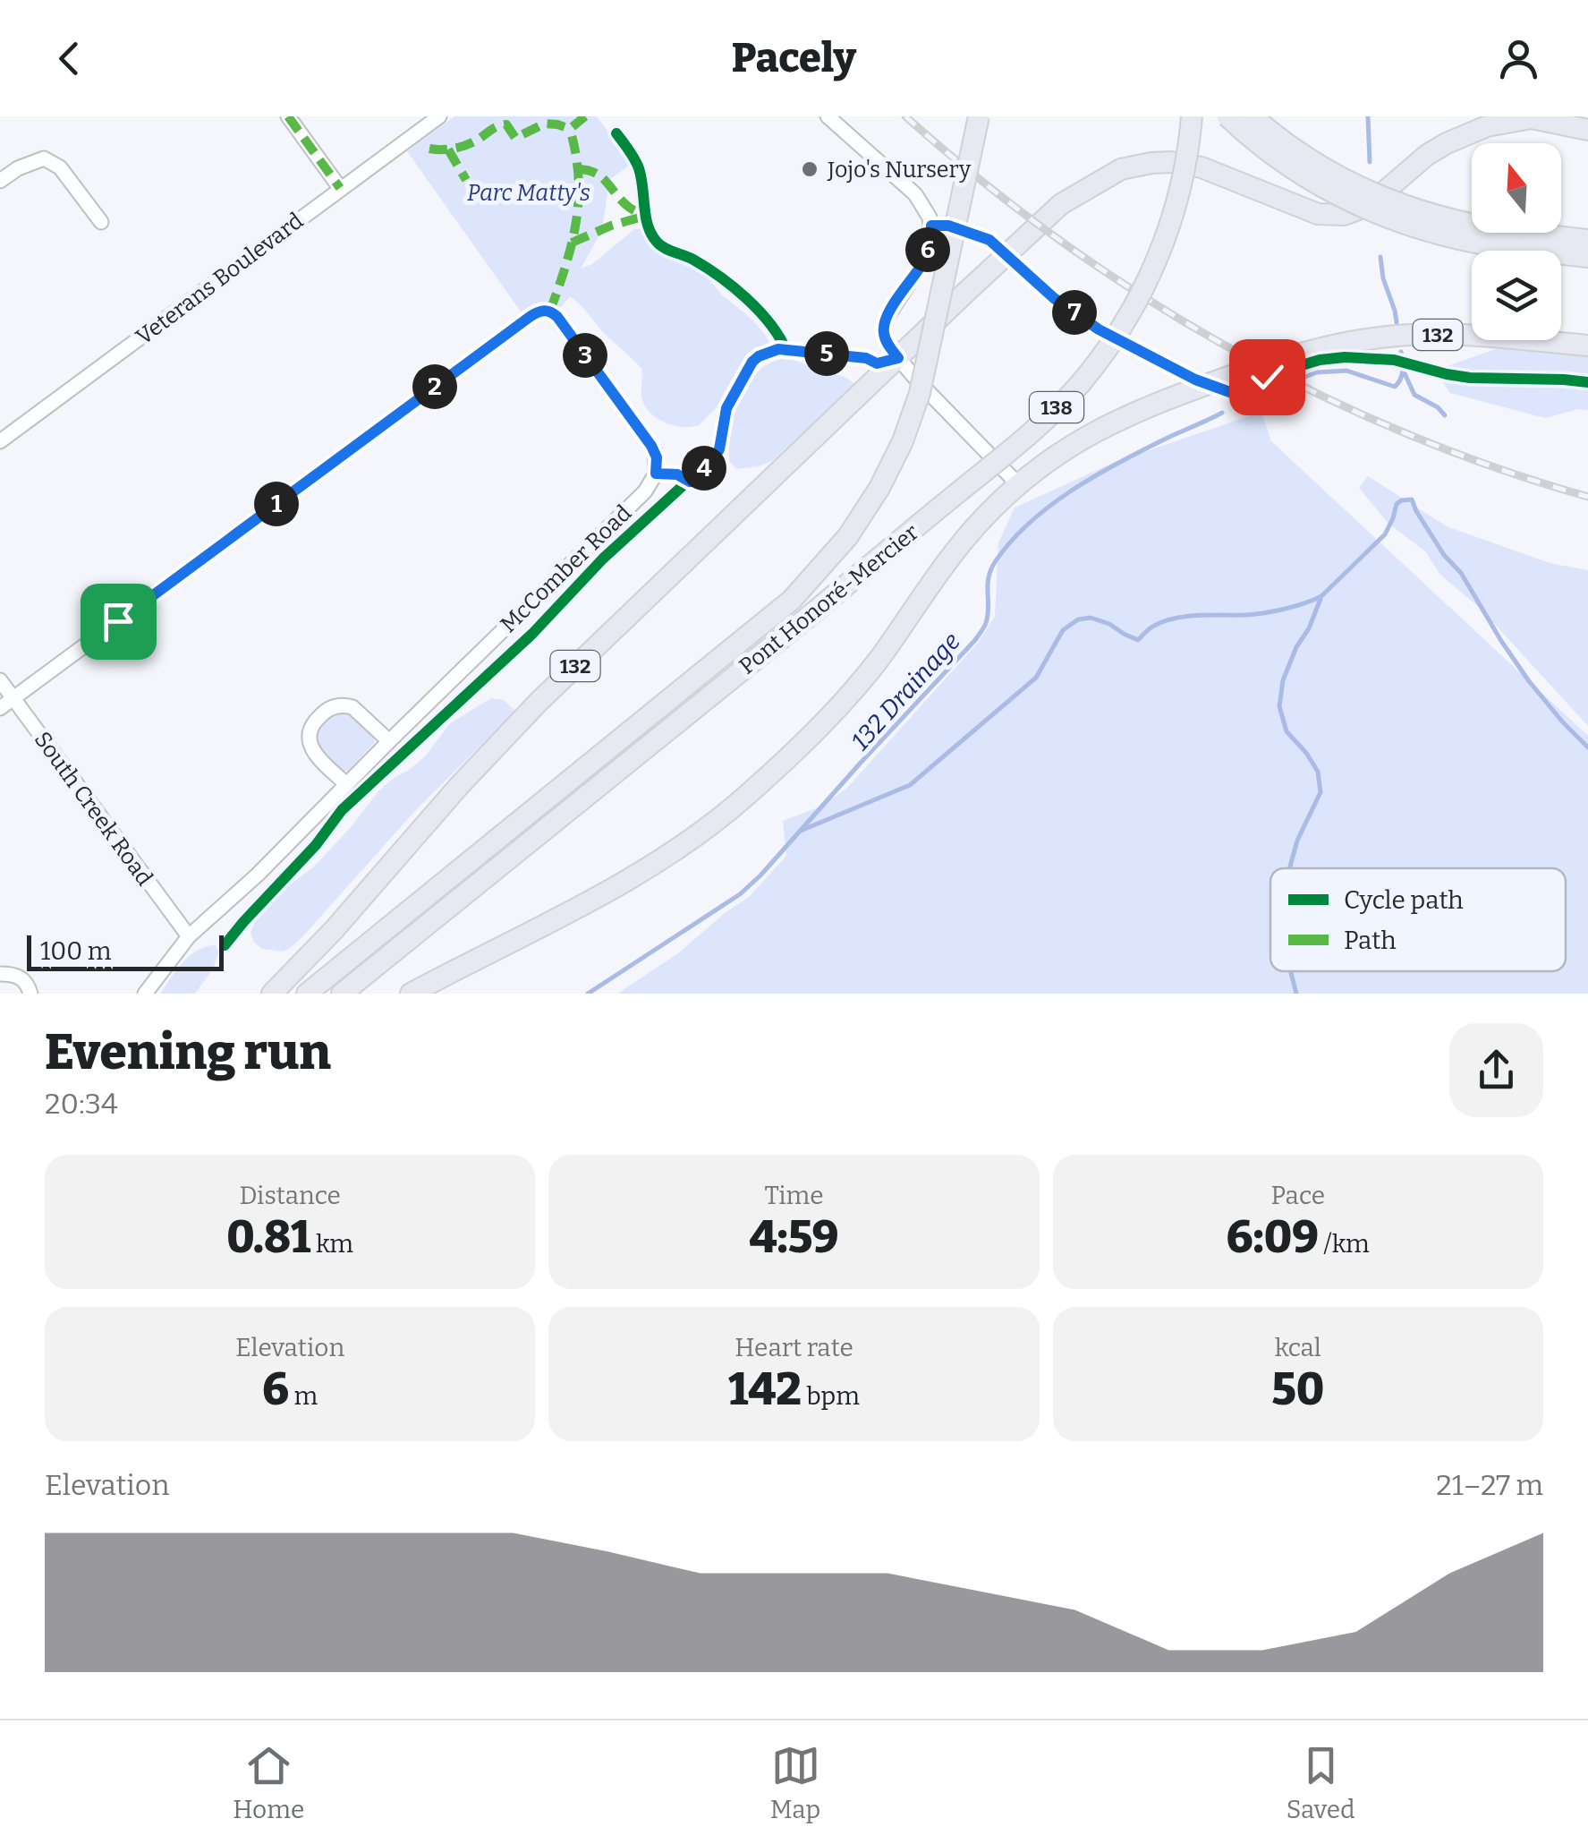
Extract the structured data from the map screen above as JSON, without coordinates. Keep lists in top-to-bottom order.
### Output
{
  "streets": {
    "highway": ["132", "138", "Pont Honoré-Mercier"],
    "street": ["Veterans Boulevard", "McComber Road", "South Creek Road"]
  },
  "crossings": [
    ["McComber Road", "South Creek Road"]
  ],
  "water": ["132 Drainage"],
  "parks": ["Parc Matty's"],
  "places": ["Jojo's Nursery"],
  "legend": ["Cycle path", "Path"],
  "scale_bar": "100 m",
  "north": "top",
  "page": {
    "header": "Pacely",
    "pins": [
      "6",
      "7",
      "5",
      "3",
      "2",
      "4",
      "1"
    ],
    "scale": "100 m",
    "heading": ["Evening run", "20:34"],
    "stats": [
      ["Distance", "0.81 km"],
      ["Time", "4:59"],
      ["Pace", "6:09 /km"],
      ["Elevation", "6 m"],
      ["Heart rate", "142 bpm"],
      ["kcal", "50"]
    ],
    "chart": ["Elevation", "21–27 m"],
    "tabs": ["Home", "Map", "Saved"]
  }
}
